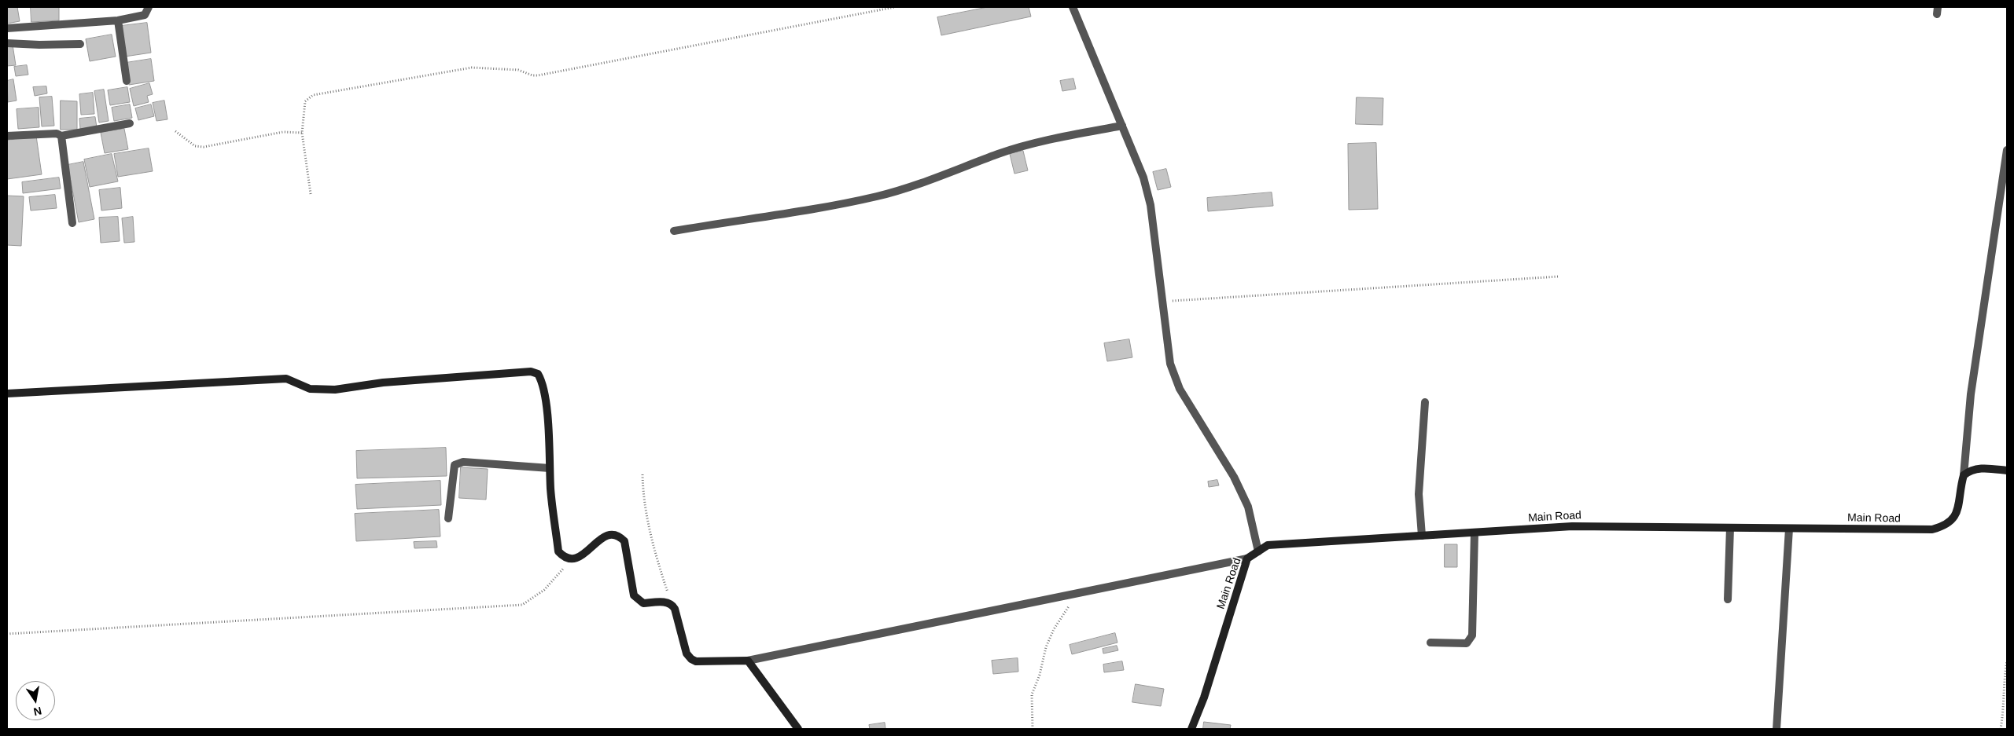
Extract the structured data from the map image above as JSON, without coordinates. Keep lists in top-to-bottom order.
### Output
{
  "streets": {
    "street": ["Main Road"]
  },
  "north": "bottom"
}
